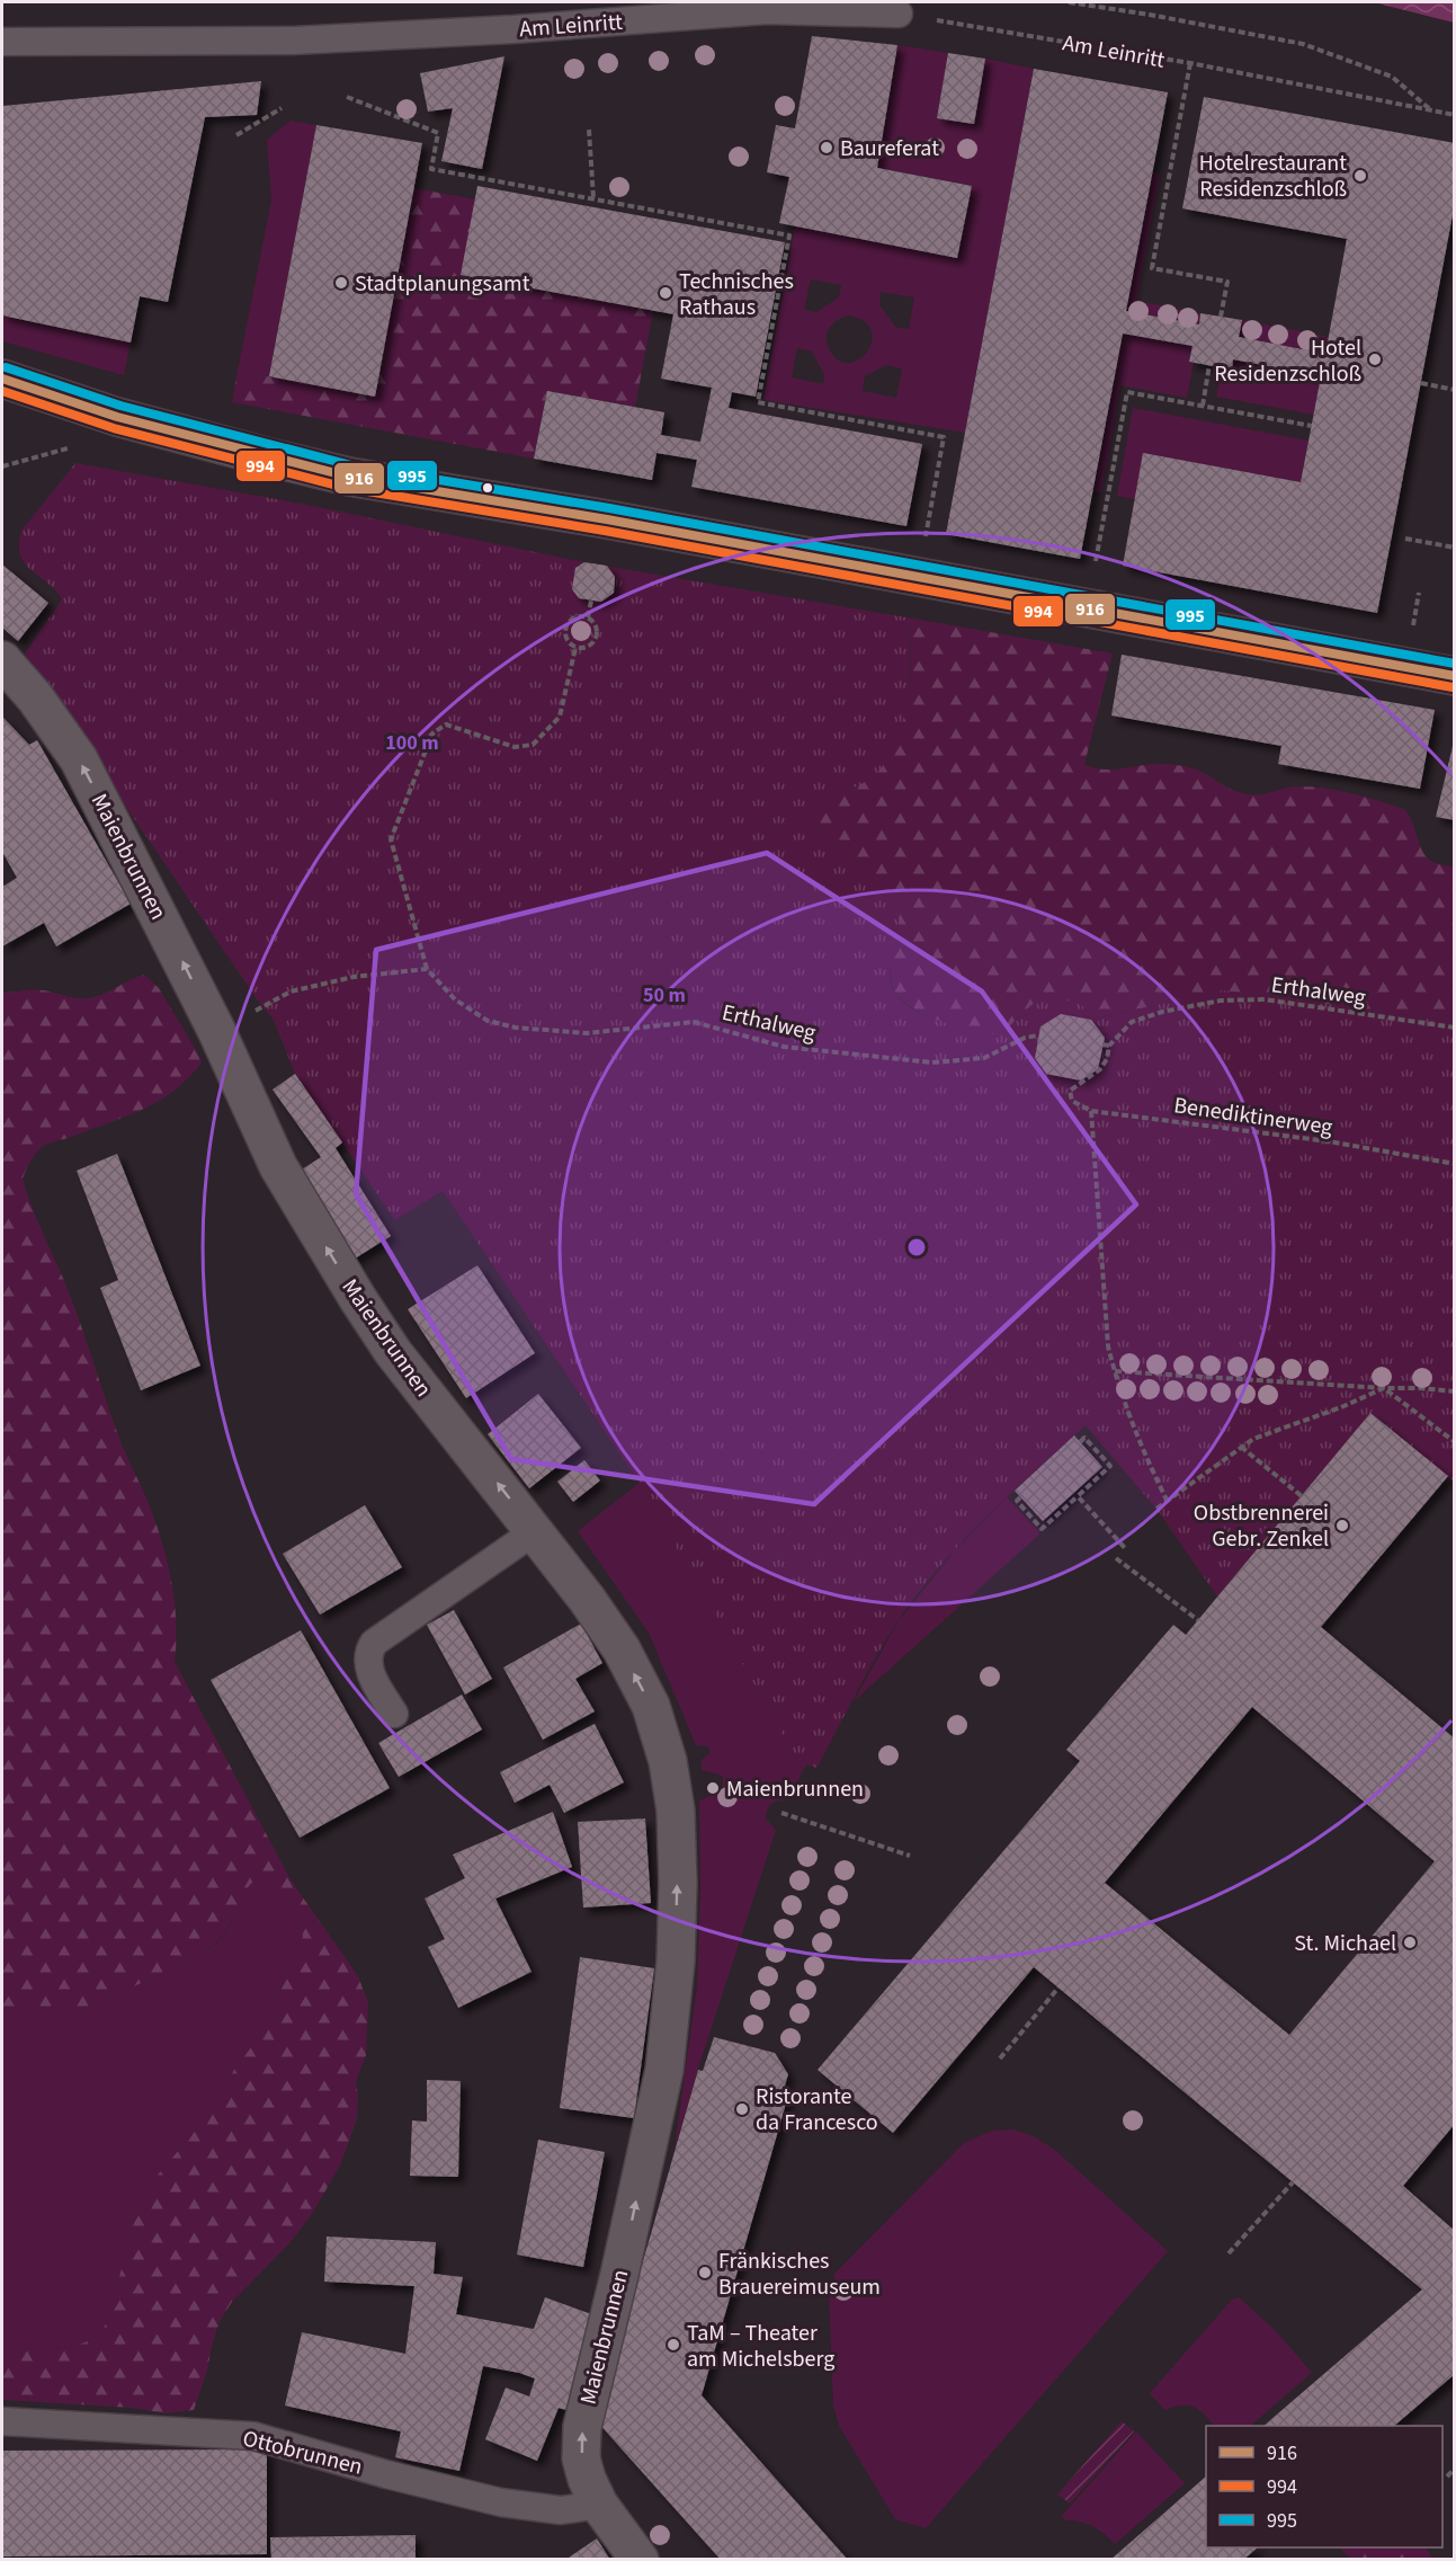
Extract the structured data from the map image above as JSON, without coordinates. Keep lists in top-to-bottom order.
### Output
{
  "streets": {
    "street": ["Maienbrunnen"],
    "lane": ["Am Leinritt", "Ottobrunnen"],
    "path": ["Erthalweg", "Benediktinerweg"]
  },
  "crossings": [
    ["Maienbrunnen", "Ottobrunnen"],
    ["Erthalweg", "Benediktinerweg"]
  ],
  "one_way": ["Maienbrunnen"],
  "places": [
    "Baureferat",
    "Hotelrestaurant Residenzschloß",
    "Stadtplanungsamt",
    "Technisches Rathaus",
    "Hotel Residenzschloß",
    "Obstbrennerei Gebr. Zenkel",
    "Maienbrunnen",
    "St. Michael",
    "Ristorante da Francesco",
    "Fränkisches Brauereimuseum",
    "TaM – Theater am Michelsberg"
  ],
  "lines": ["transit line 995", "transit line 916", "transit line 994"],
  "legend": ["916", "994", "995"],
  "rings": ["100 m", "50 m"]
}
